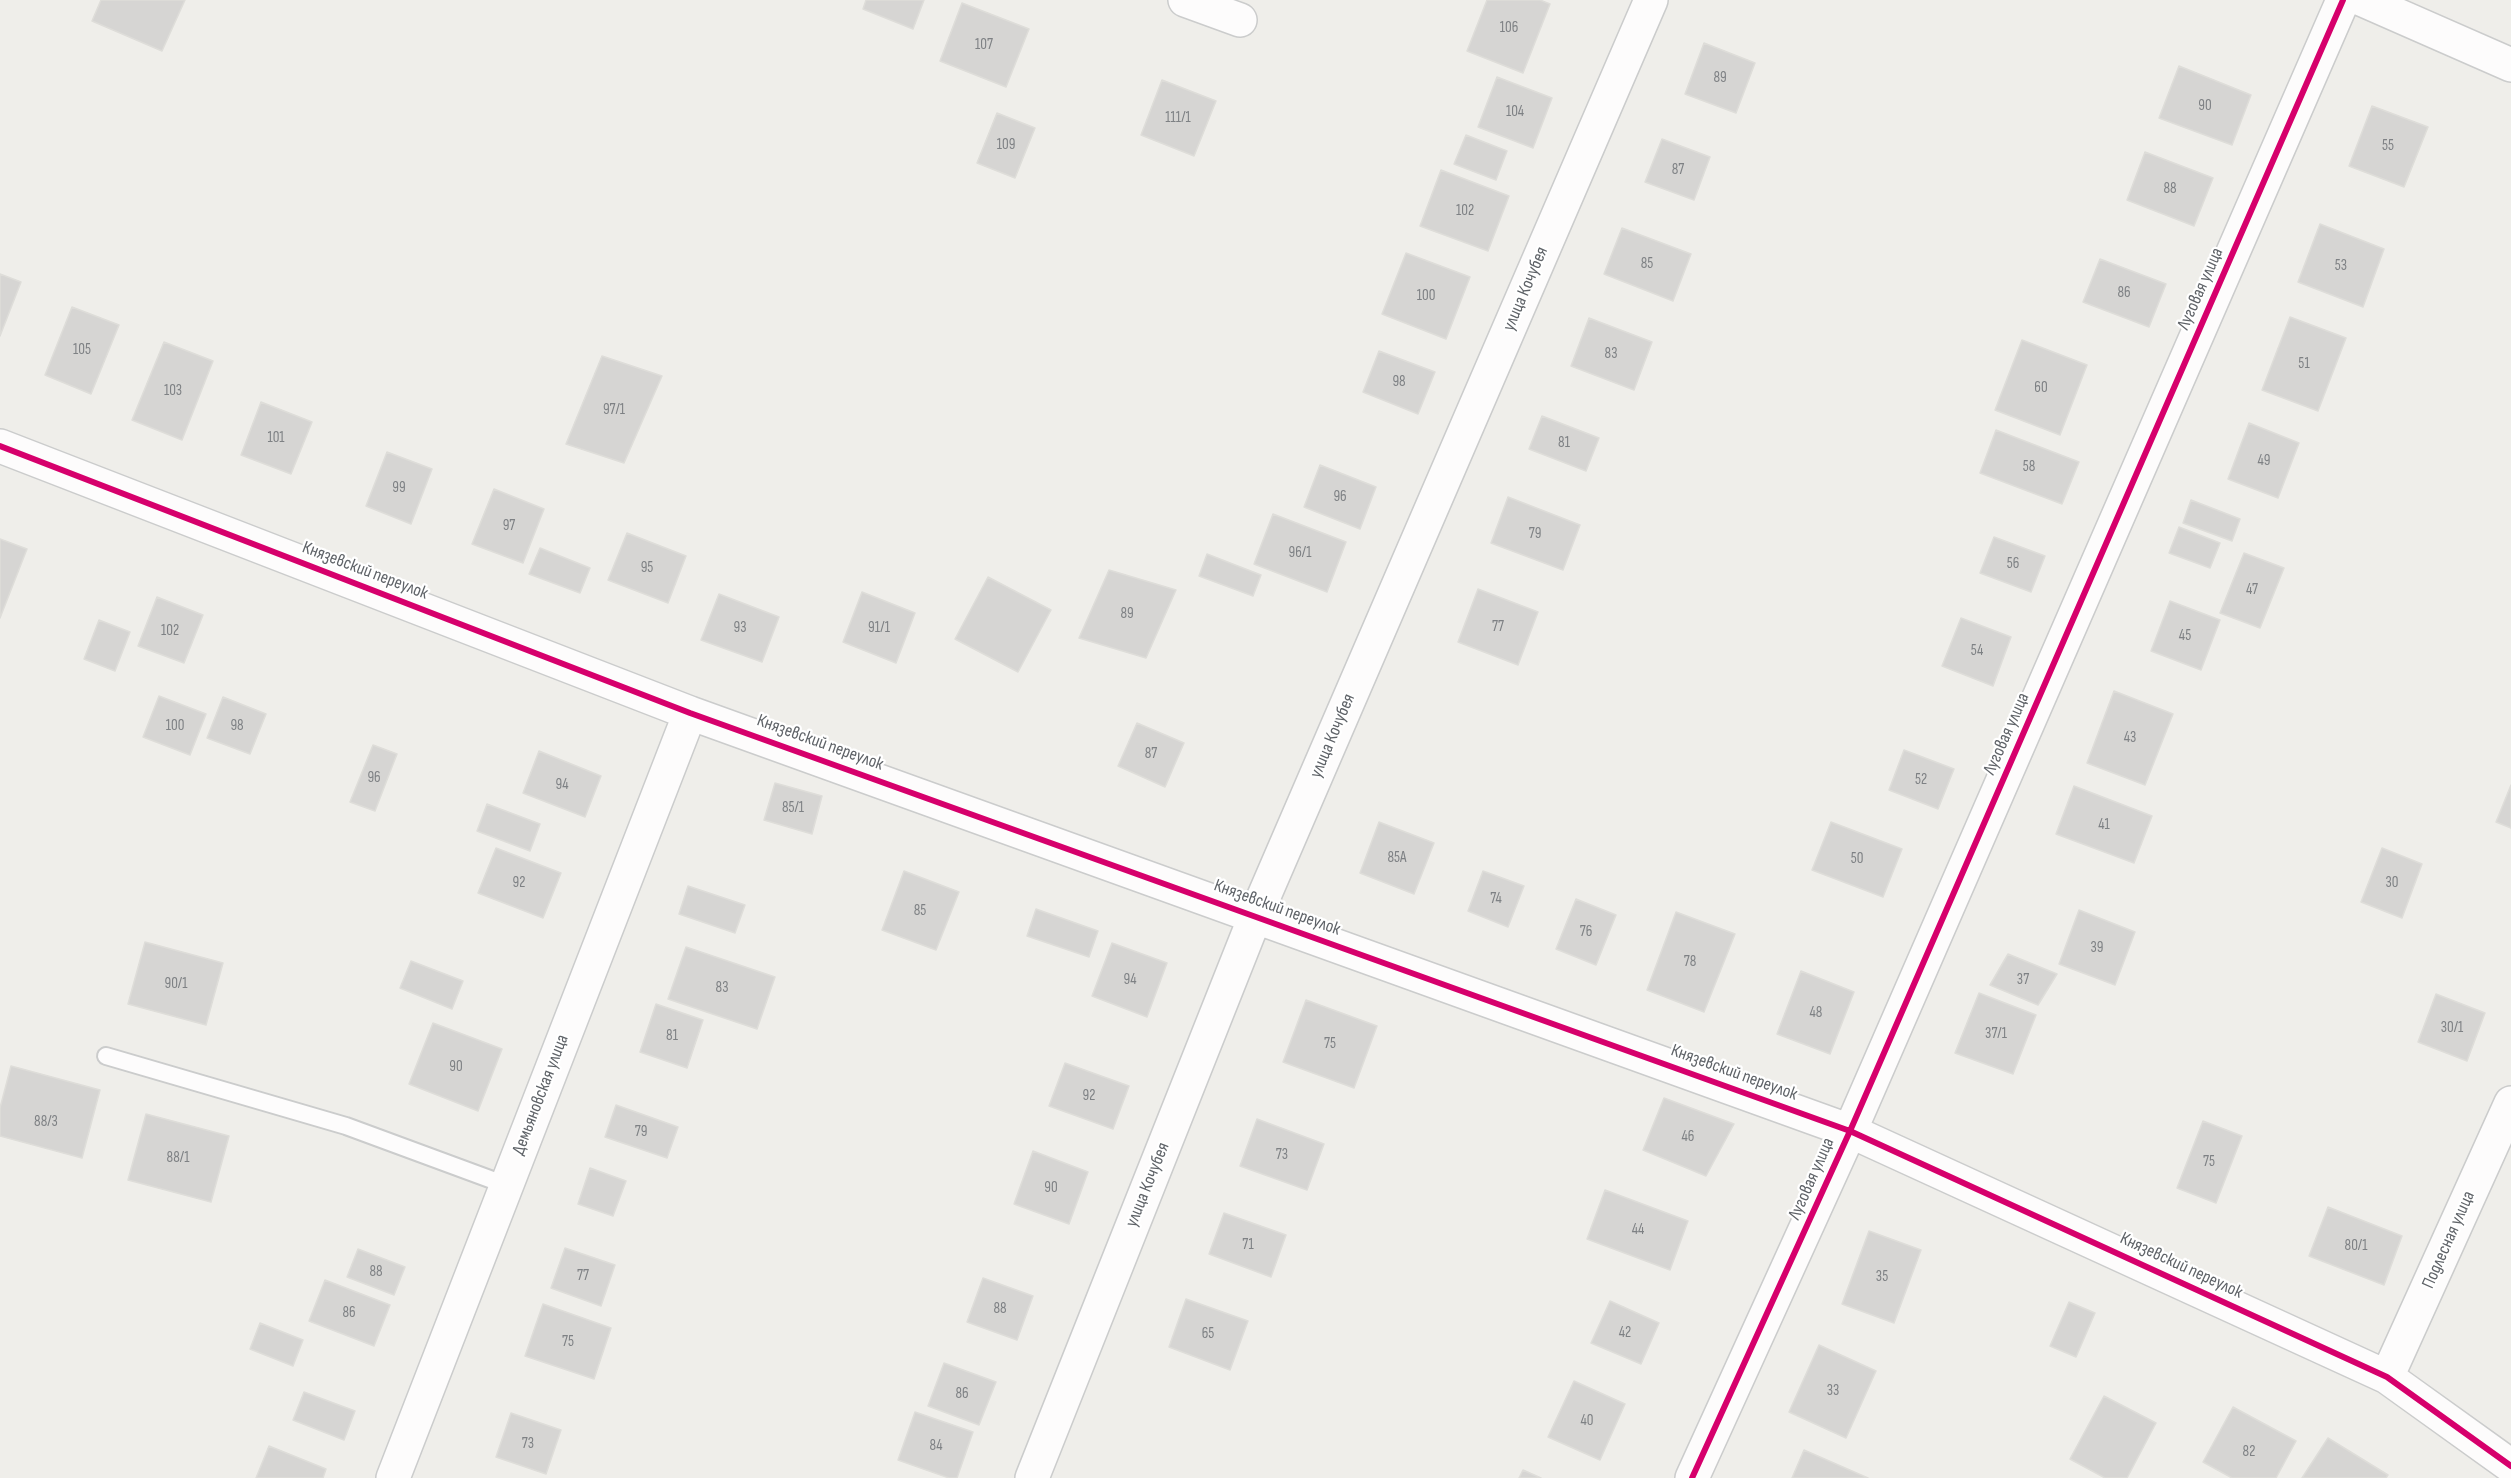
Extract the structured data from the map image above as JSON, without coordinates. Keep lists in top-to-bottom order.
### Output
{
  "streets": {
    "street": [
      "улица Кочубея",
      "Луговая улица",
      "Князевский переулок",
      "Демьяновская улица",
      "Подлесная улица"
    ]
  },
  "crossings": [
    ["улица Кочубея", "Князевский переулок"],
    ["Луговая улица", "Князевский переулок"],
    ["Князевский переулок", "Демьяновская улица"],
    ["Князевский переулок", "Подлесная улица"]
  ],
  "house_numbers": [
    "106",
    "107",
    "89",
    "90",
    "104",
    "111/1",
    "109",
    "55",
    "87",
    "88",
    "102",
    "85",
    "53",
    "86",
    "100",
    "105",
    "83",
    "51",
    "98",
    "60",
    "103",
    "97/1",
    "101",
    "81",
    "49",
    "58",
    "99",
    "96",
    "97",
    "79",
    "96/1",
    "56",
    "95",
    "47",
    "89",
    "77",
    "93",
    "91/1",
    "102",
    "45",
    "54",
    "100",
    "98",
    "43",
    "87",
    "96",
    "52",
    "94",
    "85/1",
    "41",
    "85А",
    "50",
    "92",
    "30",
    "74",
    "85",
    "76",
    "39",
    "78",
    "94",
    "37",
    "90/1",
    "83",
    "48",
    "30/1",
    "37/1",
    "81",
    "75",
    "90",
    "92",
    "88/3",
    "79",
    "46",
    "73",
    "88/1",
    "75",
    "90",
    "44",
    "71",
    "80/1",
    "88",
    "77",
    "35",
    "88",
    "86",
    "42",
    "65",
    "75",
    "33",
    "86",
    "40",
    "73",
    "84",
    "82"
  ]
}
